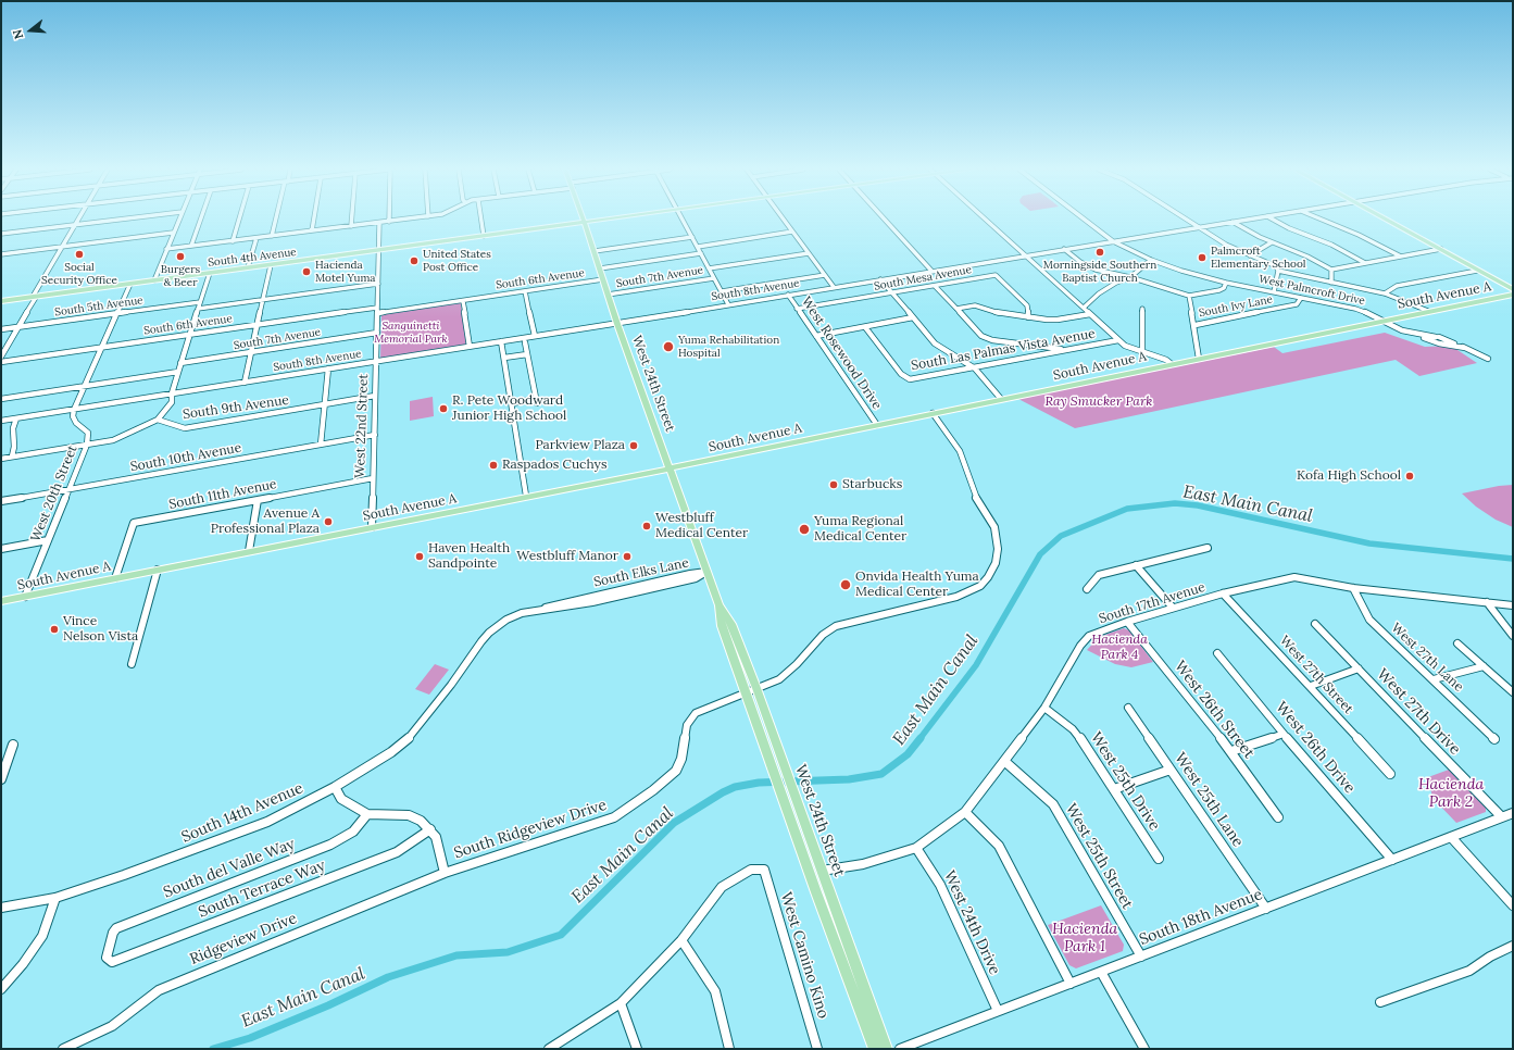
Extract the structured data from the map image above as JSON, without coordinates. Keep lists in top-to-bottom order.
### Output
{
  "streets": {
    "main road": ["South 4th Avenue", "South Avenue A", "West 24th Street"],
    "street": [
      "South 7th Avenue",
      "South Mesa Avenue",
      "South 6th Avenue",
      "South 8th Avenue",
      "West Palmcroft Drive",
      "South 5th Avenue",
      "South Ivy Lane",
      "South Las Palmas Vista Avenue",
      "West Rosewood Drive",
      "South 9th Avenue",
      "West 22nd Street",
      "South 10th Avenue",
      "West 20th Street",
      "South 11th Avenue",
      "South Elks Lane",
      "South 17th Avenue",
      "West 27th Lane",
      "West 27th Street",
      "West 26th Street",
      "West 27th Drive",
      "West 26th Drive",
      "West 25th Drive",
      "West 25th Lane",
      "South 14th Avenue",
      "South Ridgeview Drive",
      "West 25th Street",
      "South del Valle Way",
      "South Terrace Way",
      "South 18th Avenue",
      "West 24th Drive",
      "Ridgeview Drive",
      "West Camino Kino"
    ]
  },
  "crossings": [
    ["South 4th Avenue", "West 24th Street"],
    ["South 4th Avenue", "West 22nd Street"],
    ["South 7th Avenue", "West 24th Street"],
    ["South 7th Avenue", "West 22nd Street"],
    ["South Mesa Avenue", "West Rosewood Drive"],
    ["South 6th Avenue", "West 24th Street"],
    ["South 6th Avenue", "West 22nd Street"],
    ["South 8th Avenue", "West Palmcroft Drive"],
    ["South 8th Avenue", "West Rosewood Drive"],
    ["South 8th Avenue", "West 24th Street"],
    ["South 8th Avenue", "West 22nd Street"],
    ["South 8th Avenue", "West 20th Street"],
    ["West Palmcroft Drive", "South Avenue A"],
    ["West Palmcroft Drive", "South Ivy Lane"],
    ["South Avenue A", "West Rosewood Drive"],
    ["South Avenue A", "West 24th Street"],
    ["South Avenue A", "West 22nd Street"],
    ["South Avenue A", "West 20th Street"],
    ["South Avenue A", "South 11th Avenue"],
    ["South Avenue A", "South Ridgeview Drive"],
    ["West 24th Street", "South Elks Lane"],
    ["West 24th Street", "South 17th Avenue"],
    ["West 24th Street", "South Ridgeview Drive"],
    ["South 9th Avenue", "West 22nd Street"],
    ["West 22nd Street", "South 10th Avenue"],
    ["West 22nd Street", "South 11th Avenue"],
    ["South 10th Avenue", "West 20th Street"],
    ["South Elks Lane", "South 14th Avenue"],
    ["South 17th Avenue", "West 27th Lane"],
    ["South 17th Avenue", "West 27th Street"],
    ["South 17th Avenue", "West 26th Street"],
    ["South 17th Avenue", "West 25th Drive"],
    ["South 17th Avenue", "West 25th Street"],
    ["South 17th Avenue", "West 24th Drive"],
    ["West 27th Drive", "South 18th Avenue"],
    ["West 26th Drive", "South 18th Avenue"],
    ["West 25th Lane", "South 18th Avenue"],
    ["South Ridgeview Drive", "Ridgeview Drive"],
    ["West 25th Street", "South 18th Avenue"],
    ["South del Valle Way", "South Terrace Way"],
    ["South 18th Avenue", "West 24th Drive"]
  ],
  "water": ["East Main Canal"],
  "parks": [
    "Sanguinetti Memorial Park",
    "Ray Smucker Park",
    "Hacienda Park 4",
    "Hacienda Park 2",
    "Hacienda Park 1"
  ],
  "places": [
    "Morningside Southern Baptist Church",
    "Social Security Office",
    "Burgers & Beer",
    "Palmcroft Elementary School",
    "United States Post Office",
    "Hacienda Motel Yuma",
    "Yuma Rehabilitation Hospital",
    "R. Pete Woodward Junior High School",
    "Parkview Plaza",
    "Raspados Cuchys",
    "Kofa High School",
    "Starbucks",
    "Avenue A Professional Plaza",
    "Westbluff Medical Center",
    "Yuma Regional Medical Center",
    "Haven Health Sandpointe",
    "Westbluff Manor",
    "Onvida Health Yuma Medical Center",
    "Vince Nelson Vista"
  ],
  "north": "left"
}
